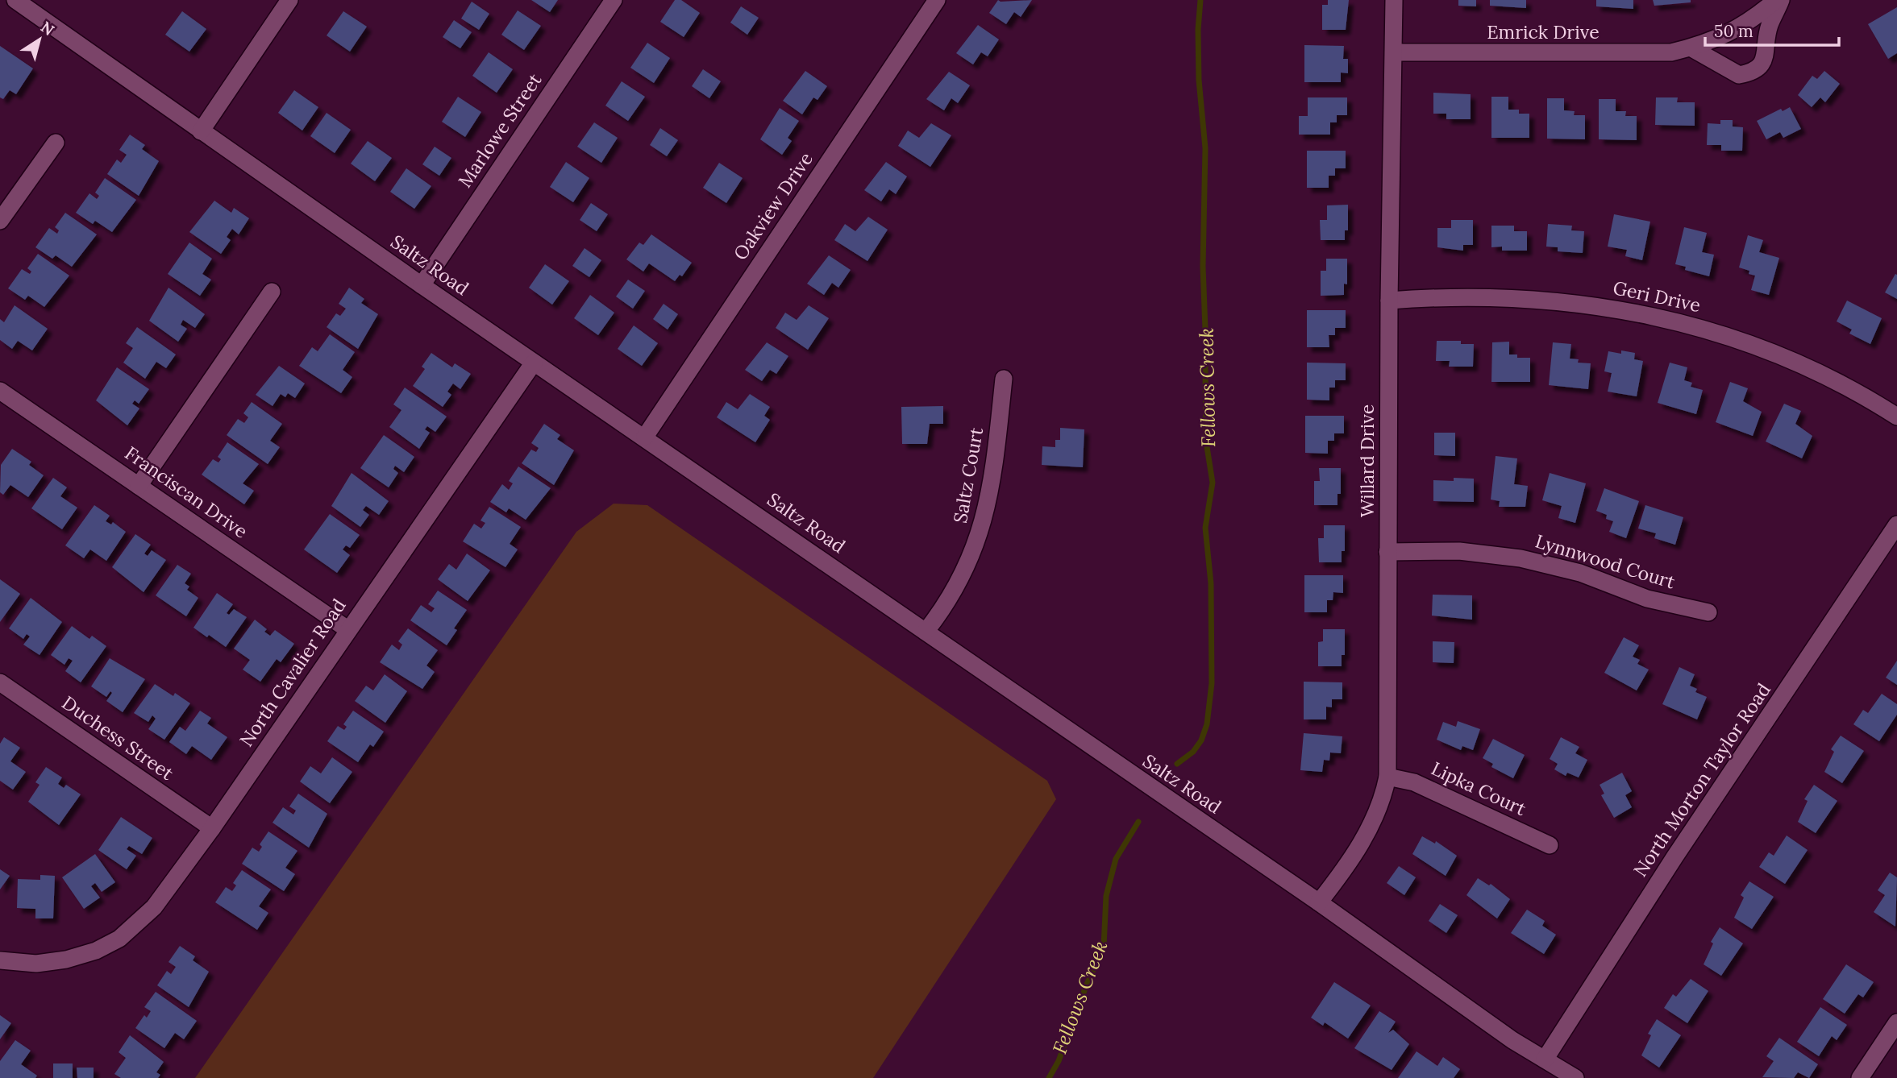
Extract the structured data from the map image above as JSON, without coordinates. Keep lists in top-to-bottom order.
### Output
{
  "streets": {
    "street": [
      "Emrick Drive",
      "Marlowe Street",
      "Oakview Drive",
      "Saltz Road",
      "Geri Drive",
      "Willard Drive",
      "Saltz Court",
      "Franciscan Drive",
      "Lynnwood Court",
      "North Cavalier Road",
      "Duchess Street",
      "North Morton Taylor Road",
      "Lipka Court"
    ]
  },
  "crossings": [
    ["Emrick Drive", "Willard Drive"],
    ["Marlowe Street", "Saltz Road"],
    ["Oakview Drive", "Saltz Road"],
    ["Saltz Road", "Willard Drive"],
    ["Saltz Road", "Saltz Court"],
    ["Saltz Road", "North Cavalier Road"],
    ["Saltz Road", "North Morton Taylor Road"],
    ["Geri Drive", "Willard Drive"],
    ["Willard Drive", "Lynnwood Court"],
    ["Willard Drive", "Lipka Court"],
    ["Franciscan Drive", "North Cavalier Road"],
    ["North Cavalier Road", "Duchess Street"]
  ],
  "water": ["Fellows Creek"],
  "scale_bar": "50 m",
  "north": "top right"
}
